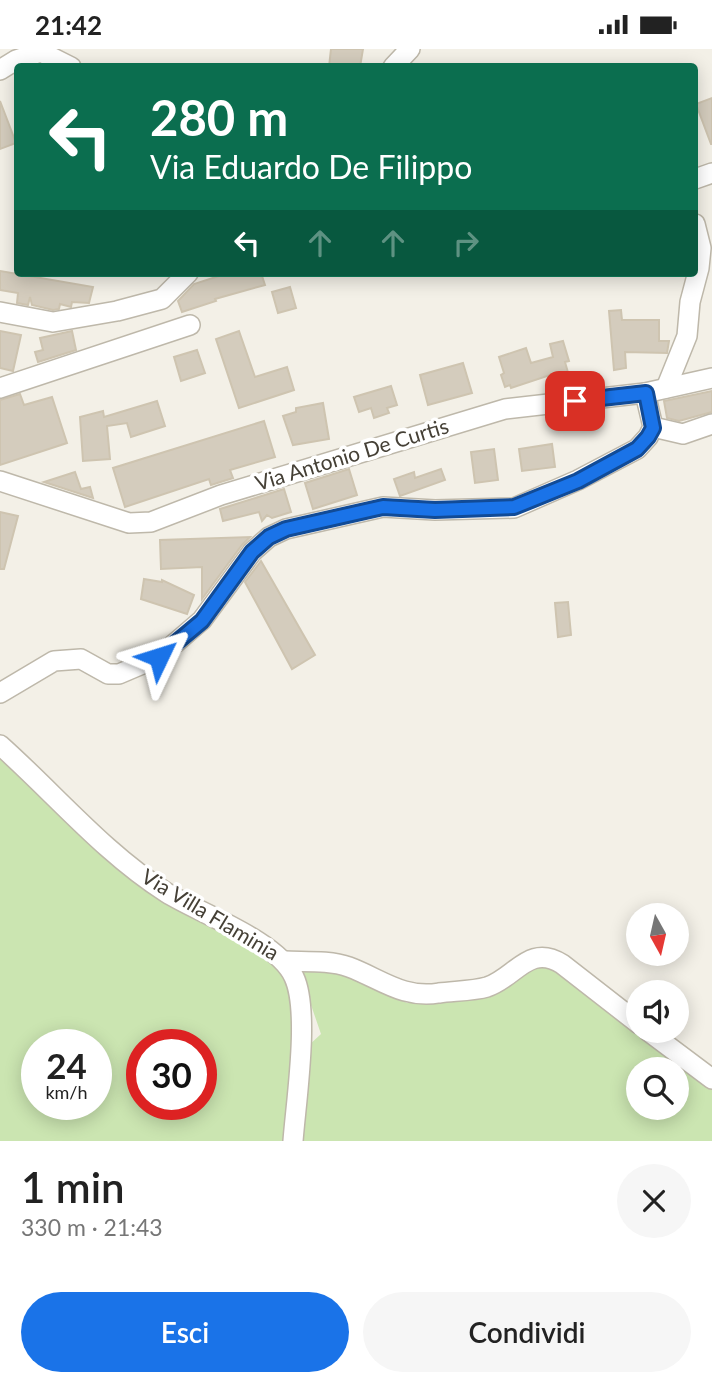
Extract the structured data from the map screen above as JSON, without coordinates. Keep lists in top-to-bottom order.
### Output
{
  "streets": {
    "street": ["Via Antonio De Curtis", "Via Villa Flaminia"]
  },
  "north": "bottom",
  "page": {
    "status": "21:42",
    "turn": ["280 m", "Via Eduardo De Filippo"],
    "speed": "24 km/h",
    "limit": "30",
    "heading": ["1 min", "330 m · 21:43"],
    "buttons": ["Esci", "Condividi"]
  }
}
